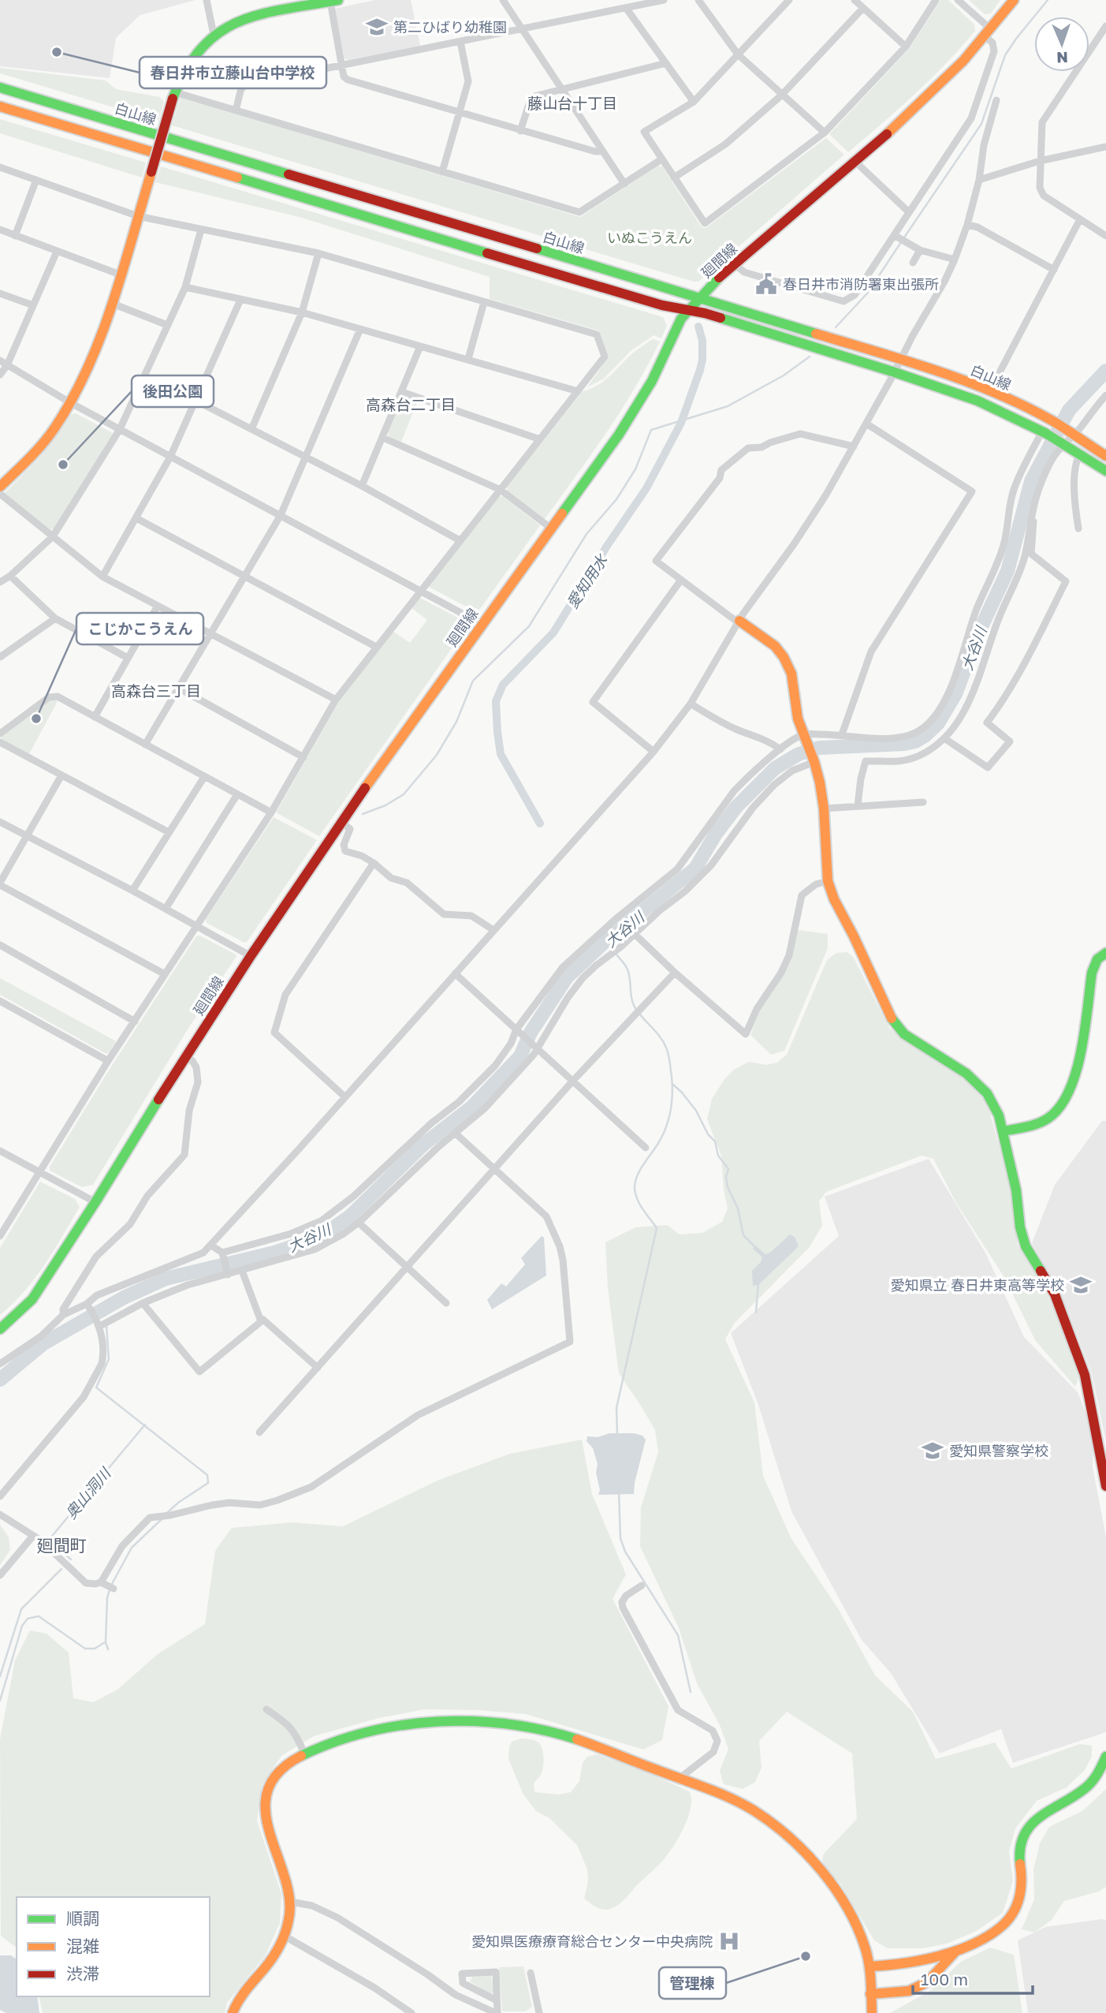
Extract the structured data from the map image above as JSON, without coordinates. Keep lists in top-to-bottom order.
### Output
{
  "streets": {
    "street": ["白山線", "廻間線"]
  },
  "crossings": [
    ["白山線", "廻間線"]
  ],
  "districts": [
    "藤山台十丁目",
    "高森台二丁目",
    "高森台三丁目",
    "廻間町"
  ],
  "water": ["愛知用水", "大谷川", "奥山洞川"],
  "parks": ["いぬこうえん"],
  "places": {
    "school or university": ["第二ひばり幼稚園", "愛知県立 春日井東高等学校", "愛知県警察学校"],
    "other": [
      "春日井市立藤山台中学校",
      "後田公園",
      "こじかこうえん",
      "管理棟"
    ],
    "public building": ["春日井市消防署東出張所"],
    "hospital": ["愛知県医療療育総合センター中央病院"]
  },
  "legend": ["順調", "混雑", "渋滞"],
  "scale_bar": "100 m",
  "north": "bottom"
}
